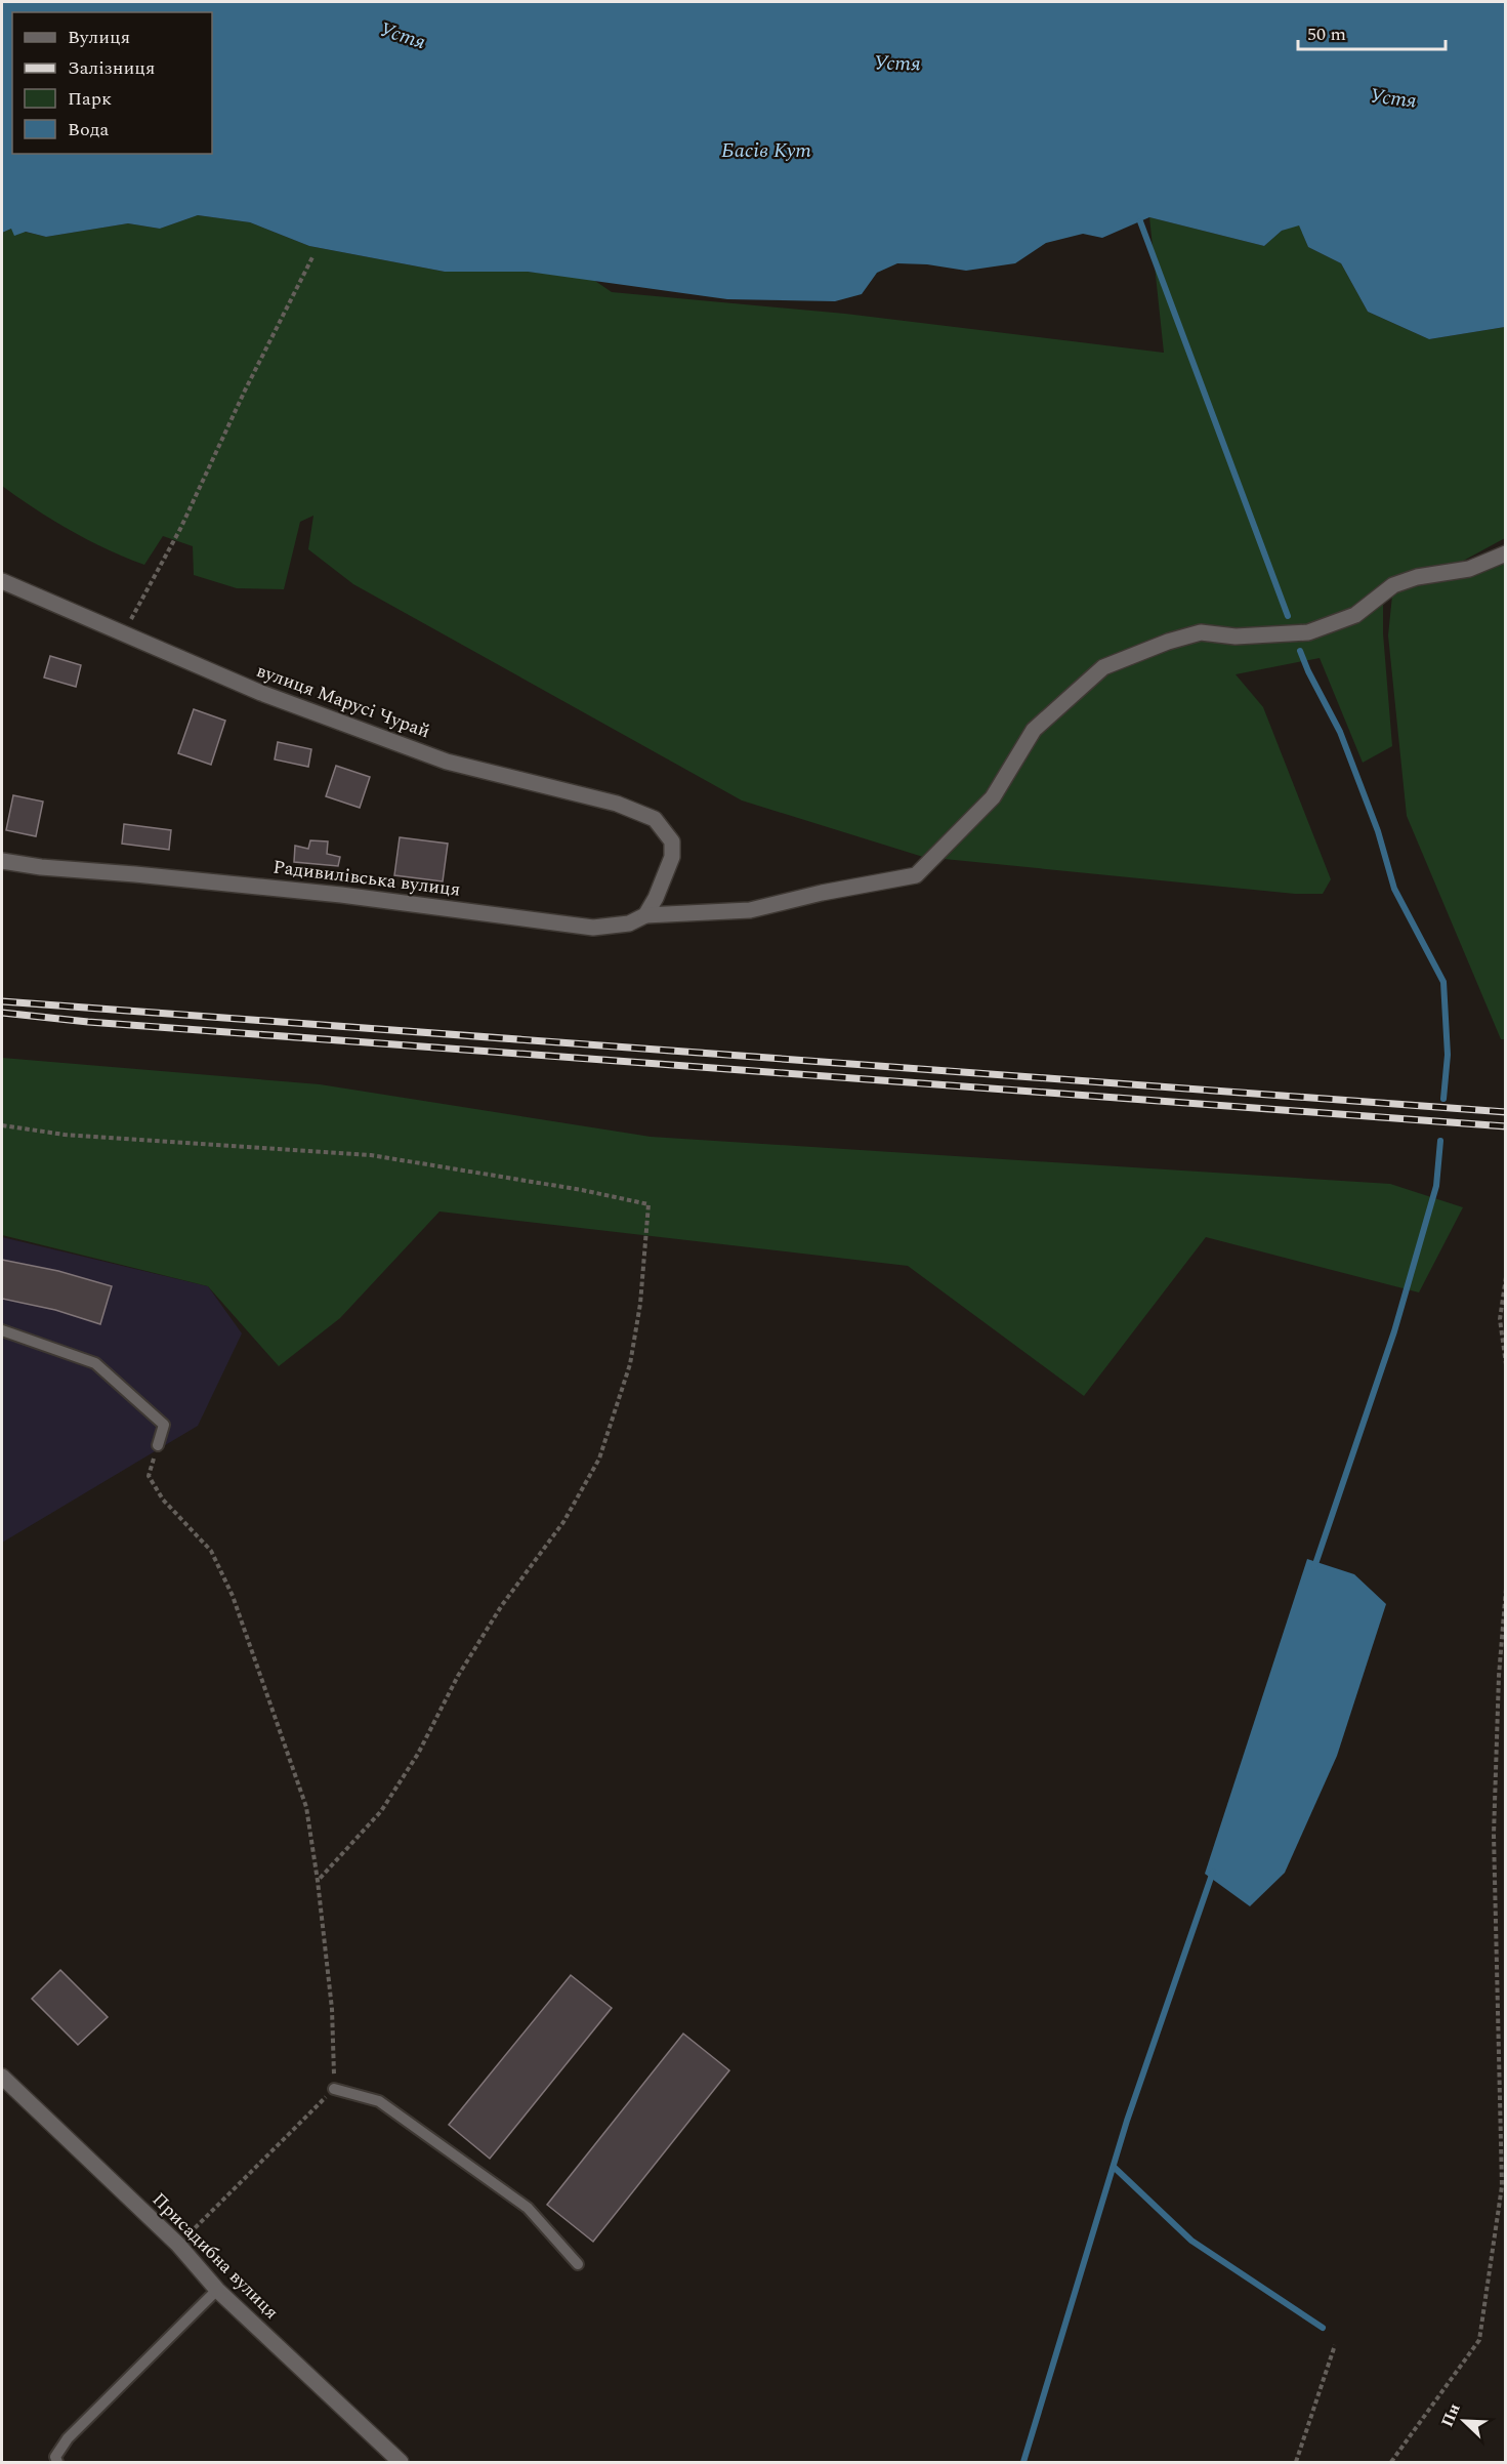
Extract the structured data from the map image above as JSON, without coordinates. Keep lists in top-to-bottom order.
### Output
{
  "streets": {
    "street": ["вулиця Марусі Чурай", "Радивилівська вулиця", "Присадибна вулиця"]
  },
  "crossings": [
    ["вулиця Марусі Чурай", "Радивилівська вулиця"]
  ],
  "water": ["Устя", "Басів Кут"],
  "legend": [
    "Вулиця",
    "Залізниця",
    "Парк",
    "Вода"
  ],
  "scale_bar": "50 m",
  "north": "top left"
}
